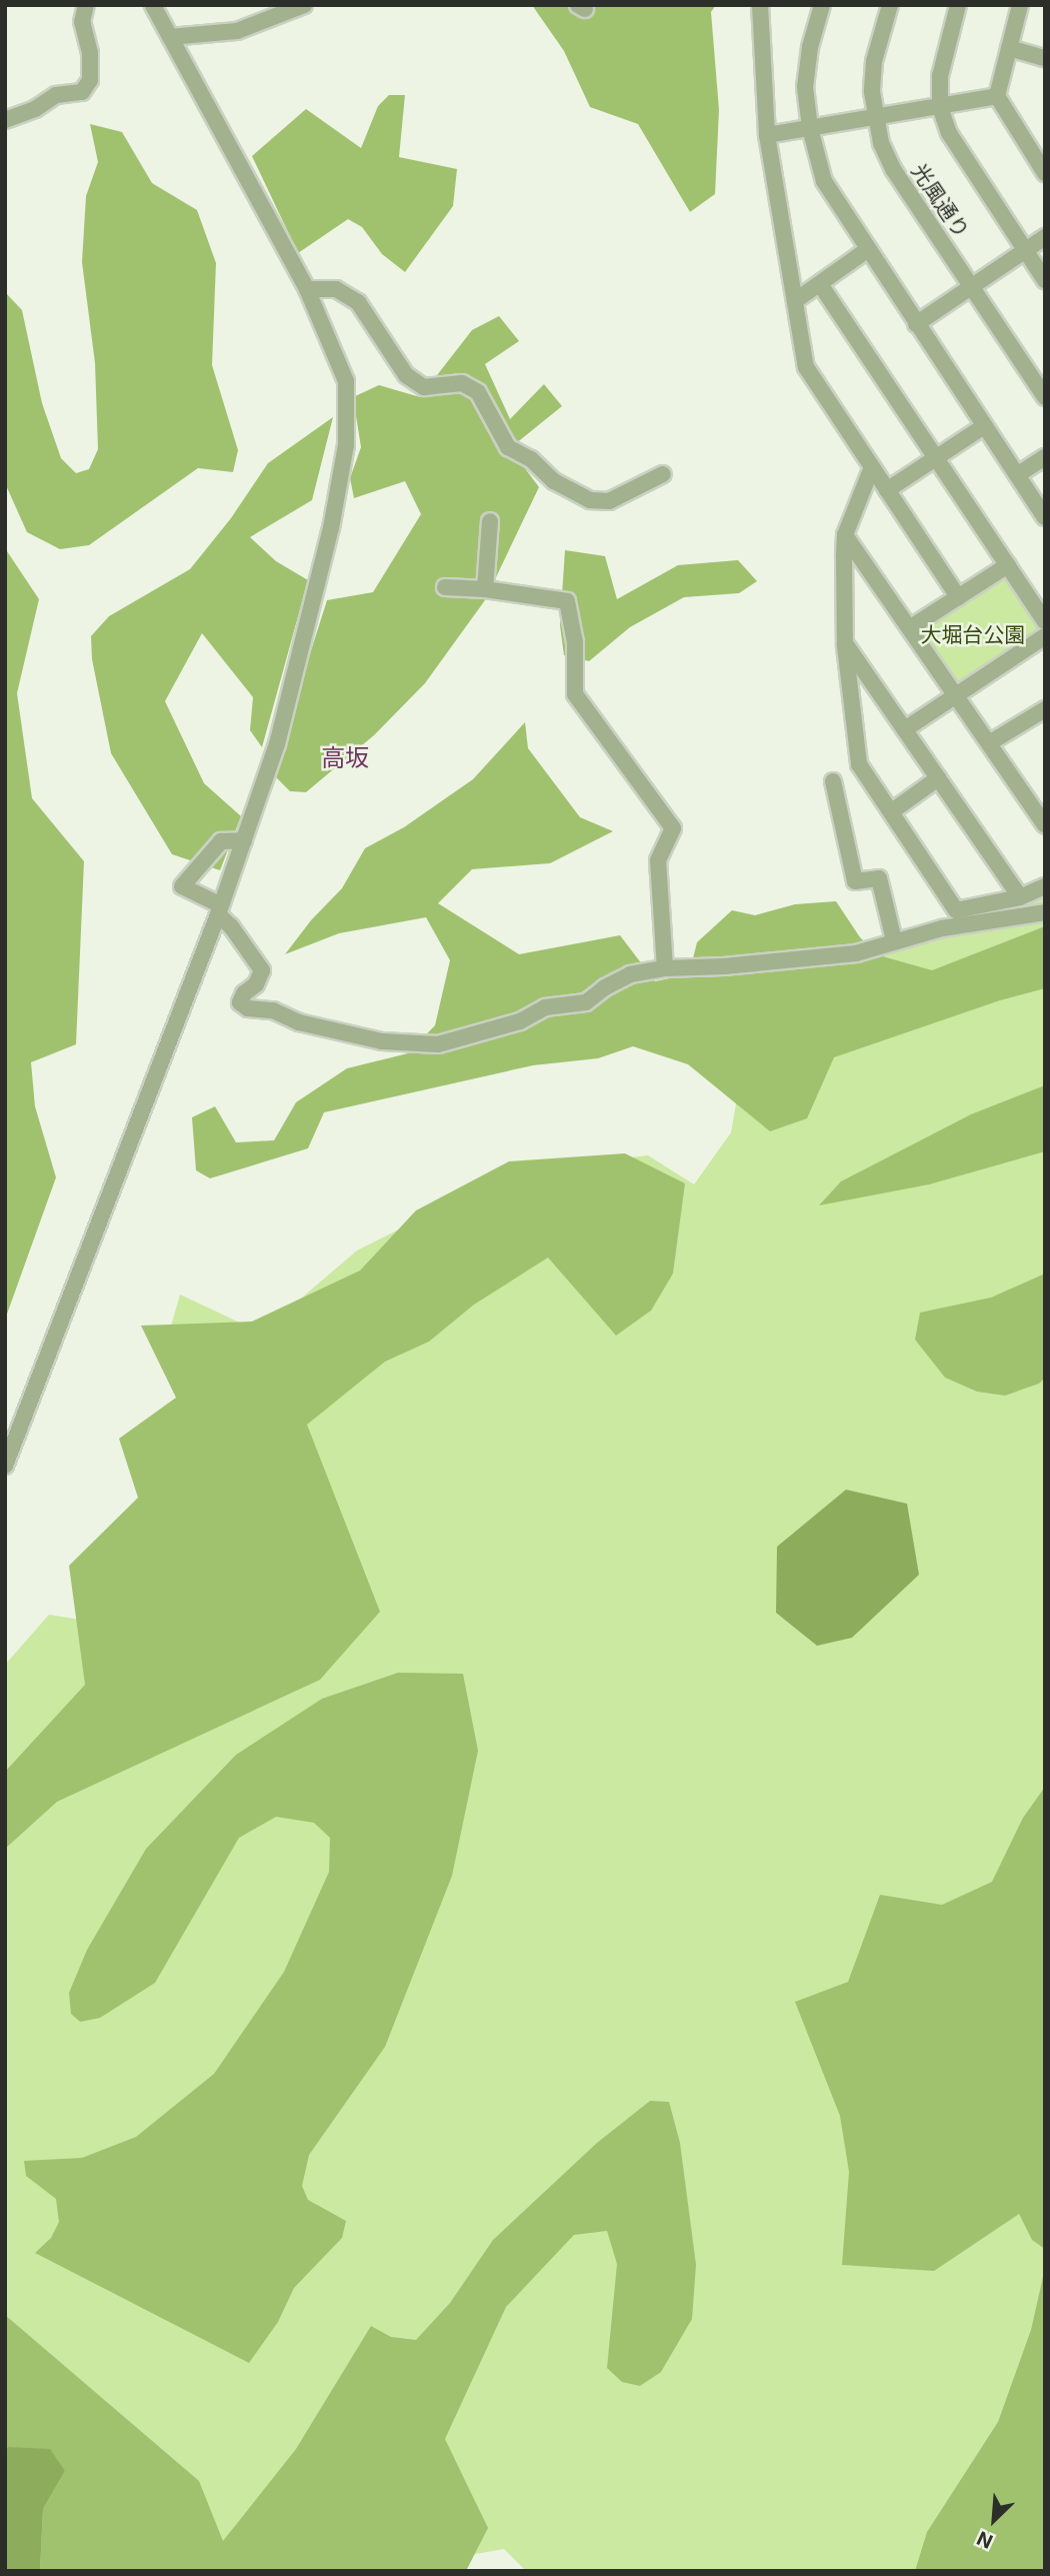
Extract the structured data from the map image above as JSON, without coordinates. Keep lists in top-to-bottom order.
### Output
{
  "streets": {
    "street": ["光風通り"]
  },
  "districts": ["高坂"],
  "parks": ["大堀台公園"],
  "north": "bottom left"
}
